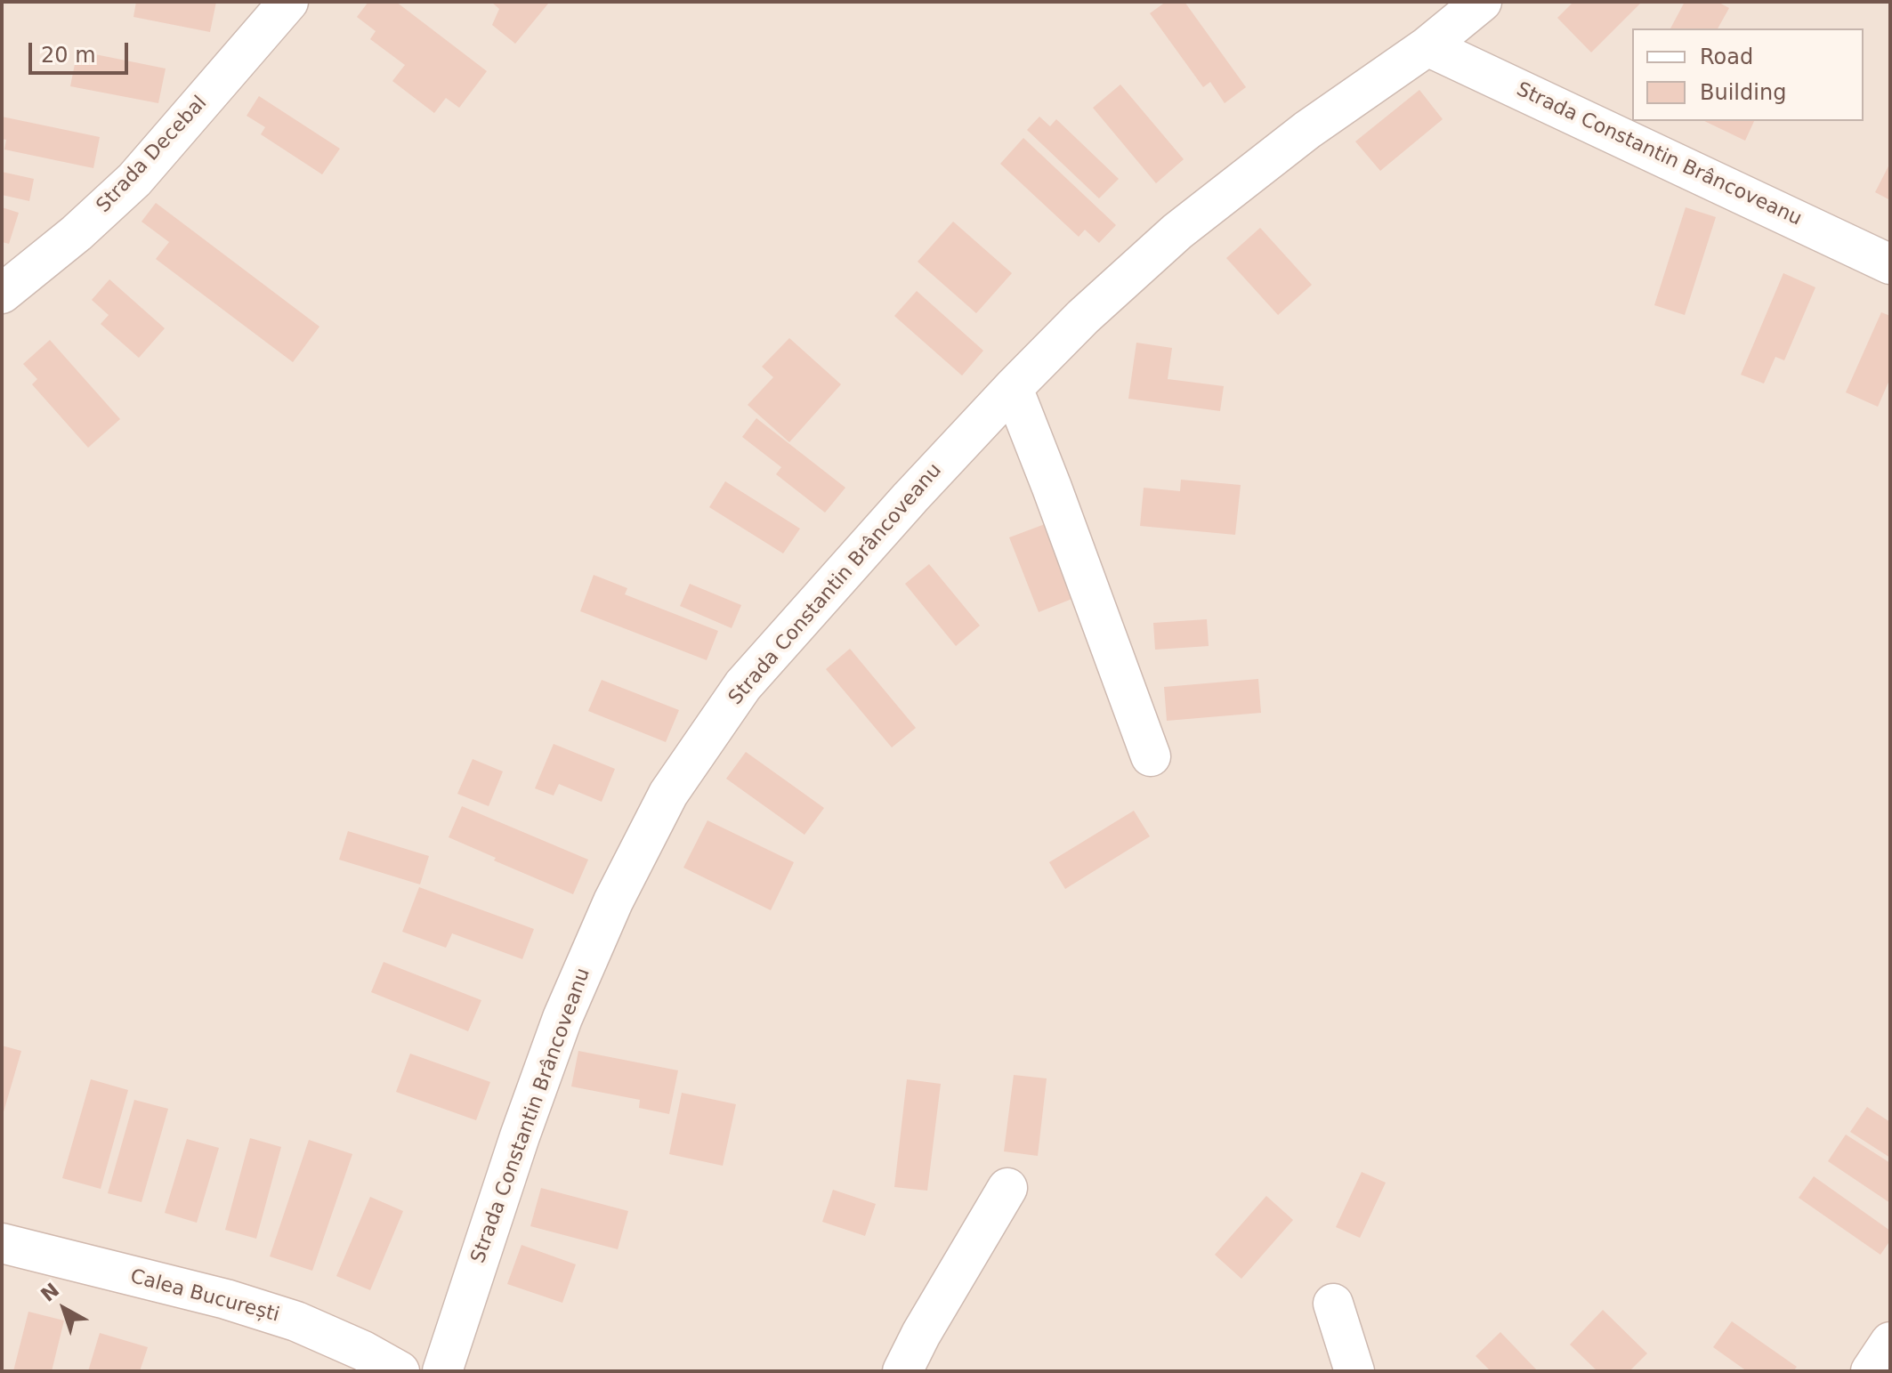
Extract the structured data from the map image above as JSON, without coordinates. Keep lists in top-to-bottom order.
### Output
{
  "streets": {
    "street": ["Strada Decebal", "Strada Constantin Brâncoveanu", "Calea București"]
  },
  "legend": ["Road", "Building"],
  "scale_bar": "20 m",
  "north": "top left"
}
